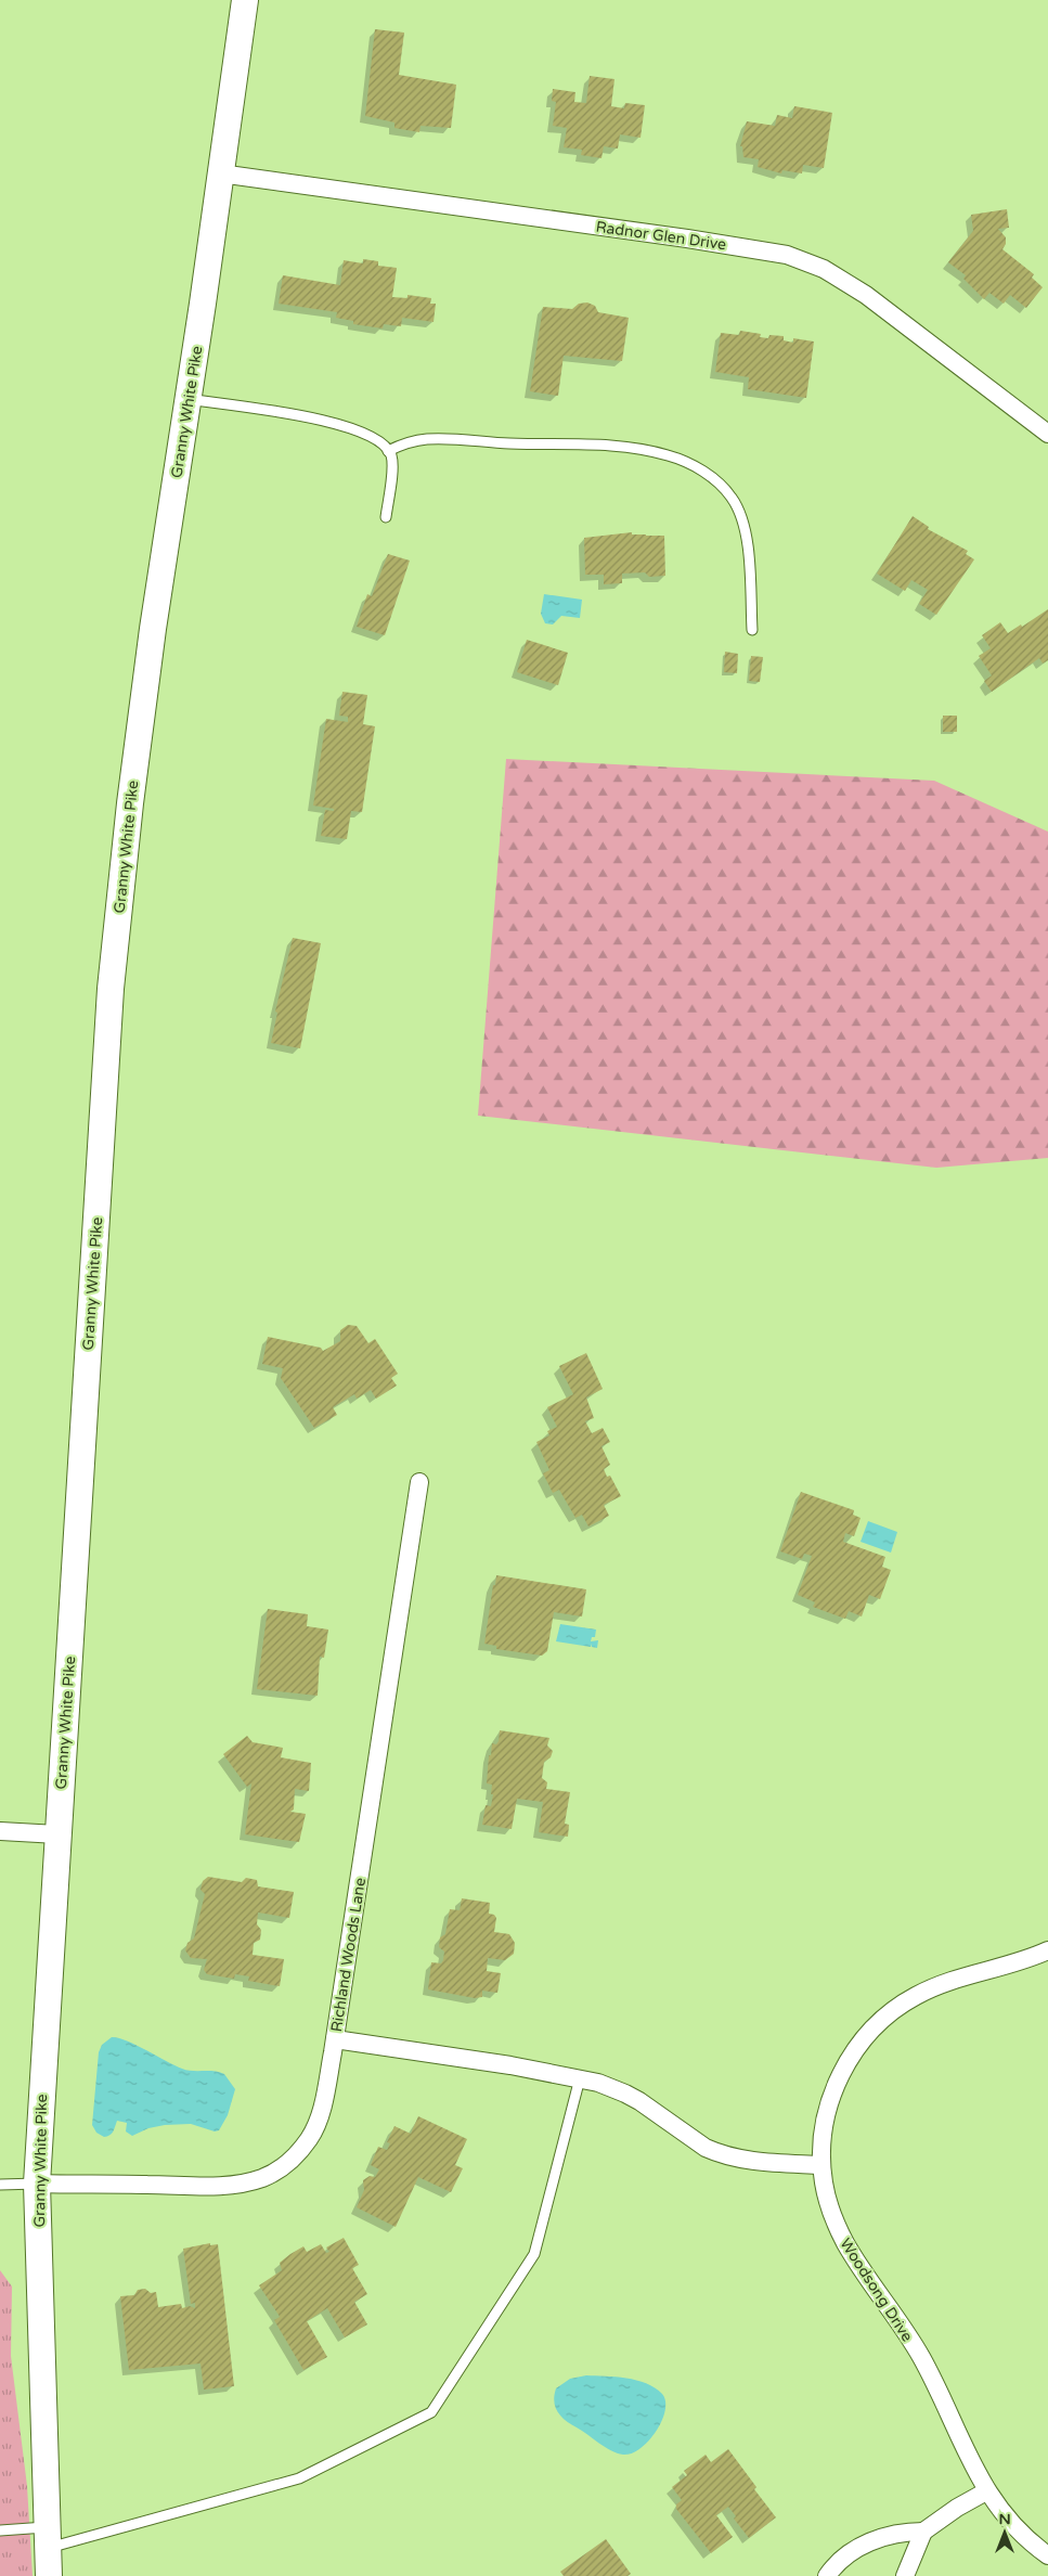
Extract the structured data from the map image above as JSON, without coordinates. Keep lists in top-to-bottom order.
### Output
{
  "streets": {
    "main road": ["Granny White Pike"],
    "street": ["Radnor Glen Drive", "Richland Woods Lane", "Woodsong Drive"]
  },
  "crossings": [
    ["Radnor Glen Drive", "Granny White Pike"],
    ["Granny White Pike", "Richland Woods Lane"]
  ],
  "north": "top"
}
